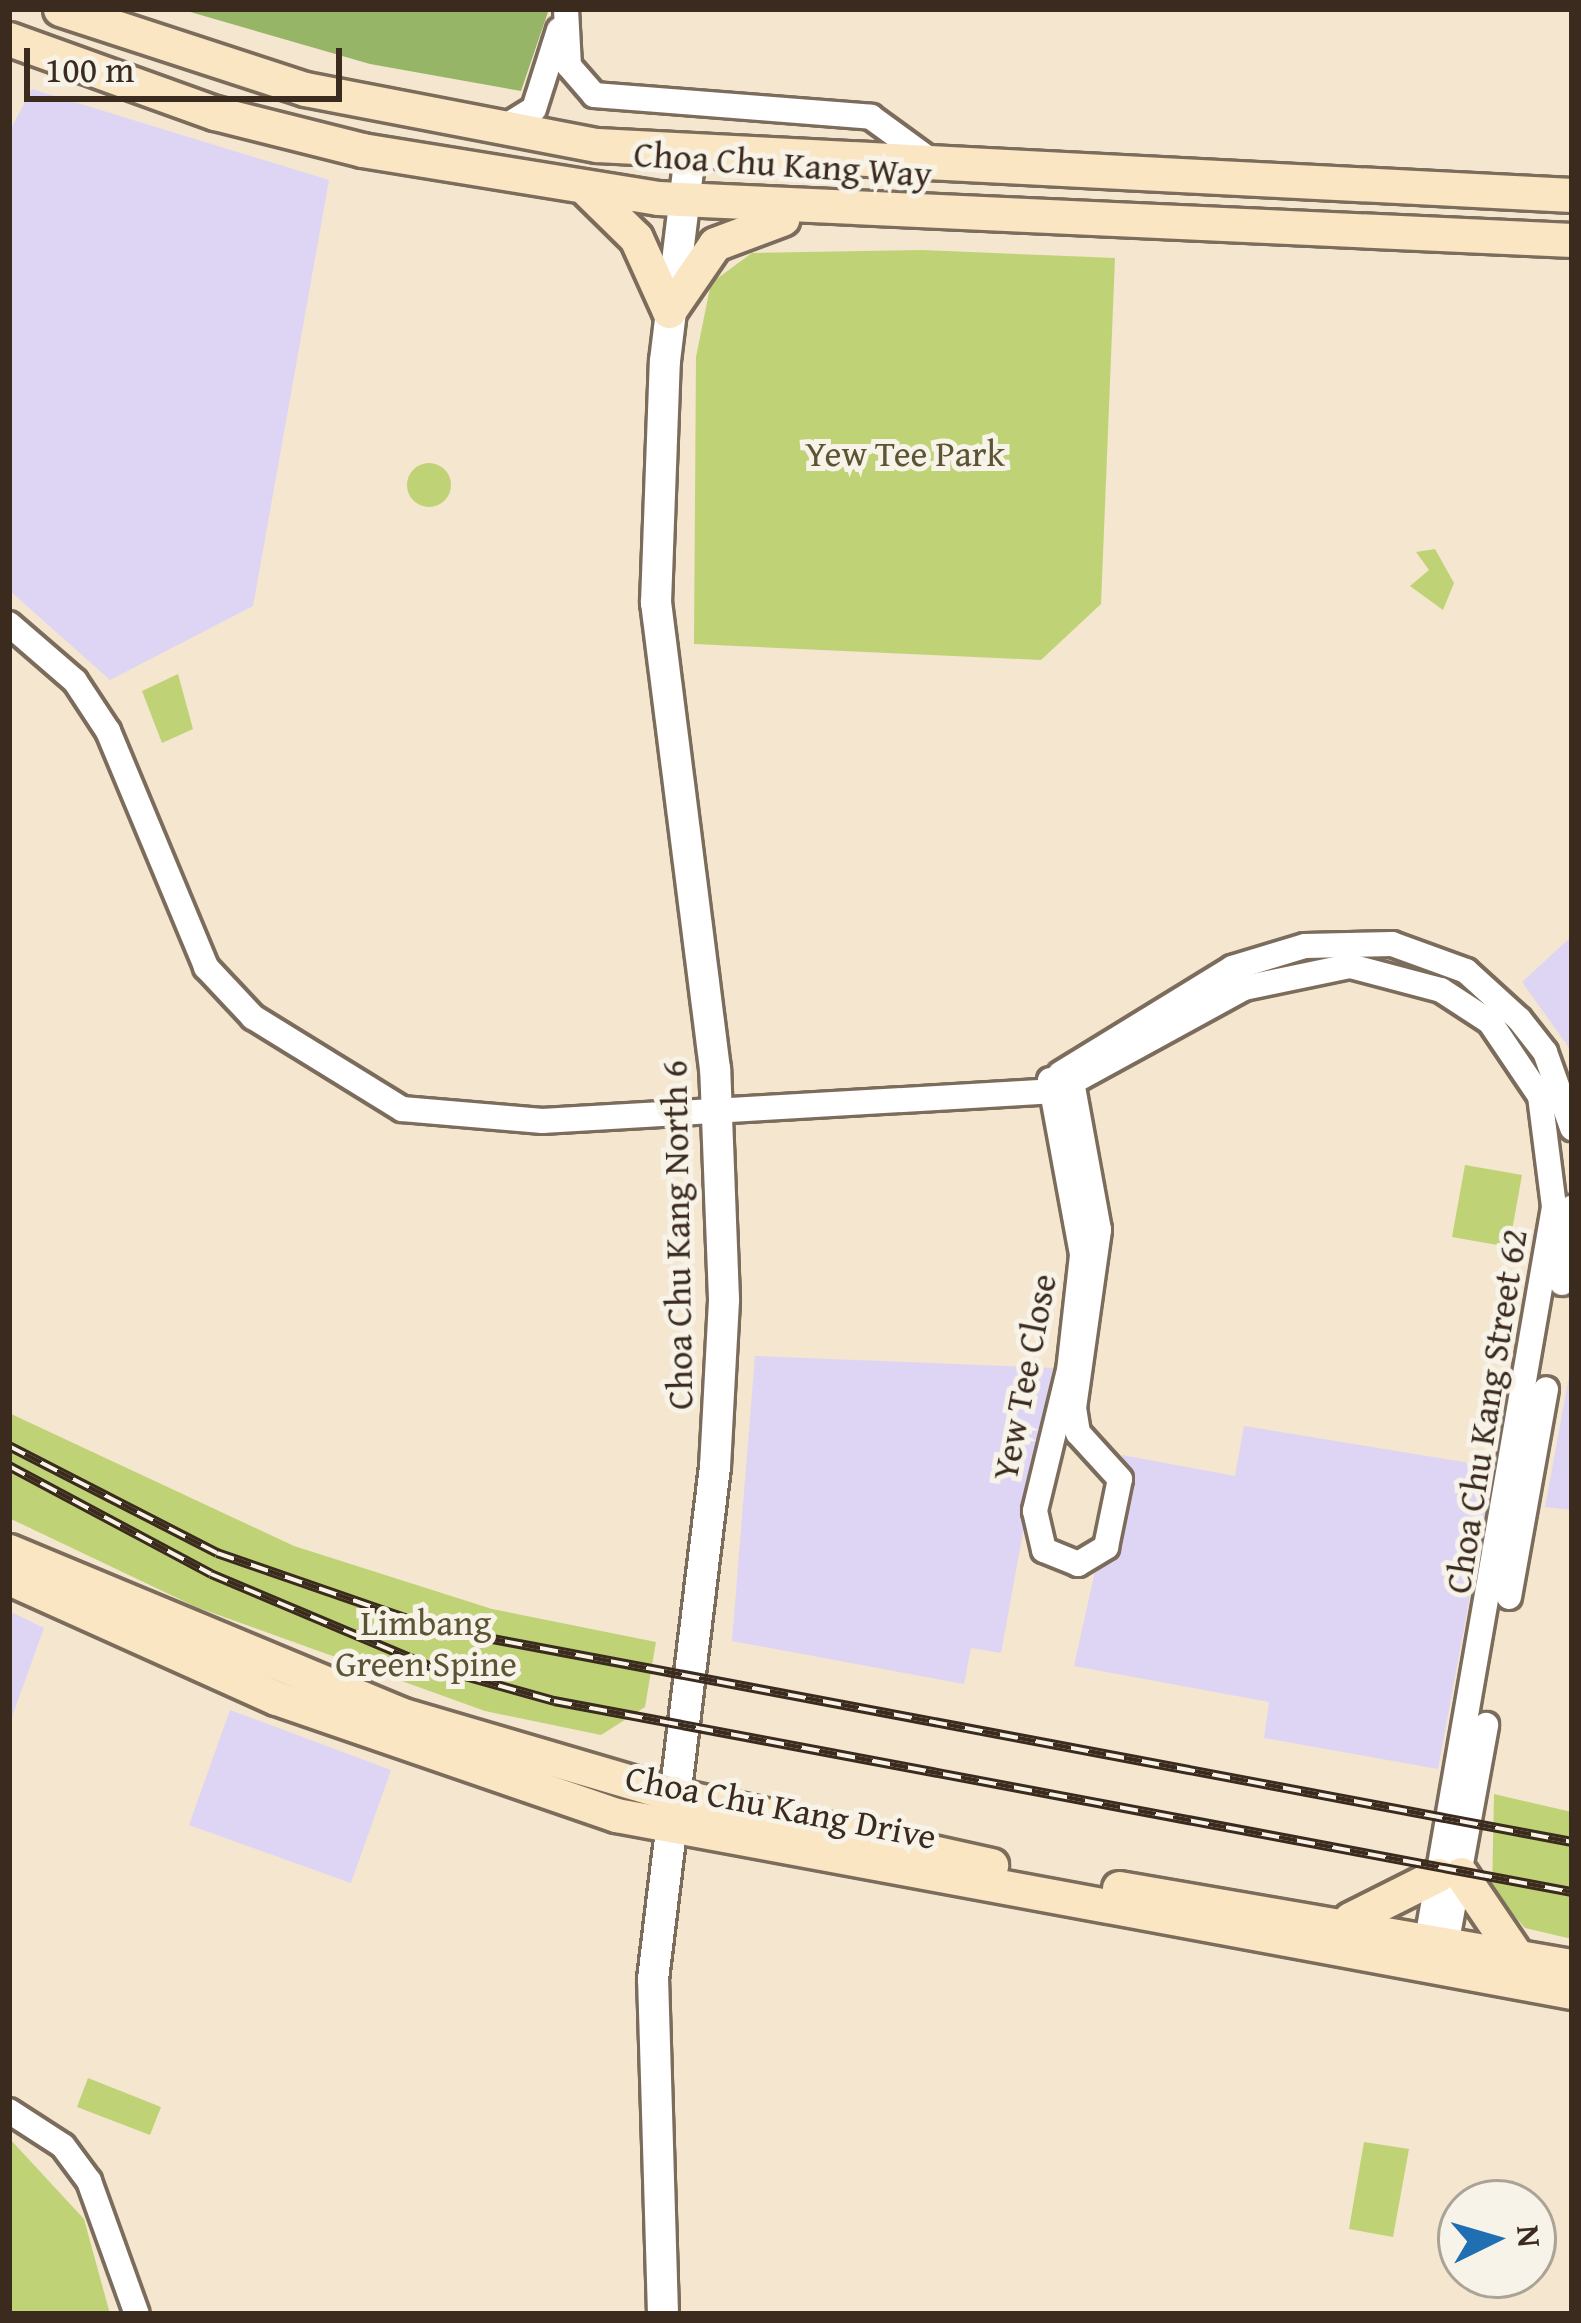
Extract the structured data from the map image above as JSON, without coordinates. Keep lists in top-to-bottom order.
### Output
{
  "streets": {
    "main road": ["Choa Chu Kang Way", "Choa Chu Kang Drive"],
    "street": ["Choa Chu Kang North 6", "Yew Tee Close", "Choa Chu Kang Street 62"]
  },
  "crossings": [
    ["Choa Chu Kang Way", "Choa Chu Kang North 6"],
    ["Choa Chu Kang North 6", "Choa Chu Kang Street 62"],
    ["Choa Chu Kang North 6", "Choa Chu Kang Drive"],
    ["Yew Tee Close", "Choa Chu Kang Street 62"],
    ["Choa Chu Kang Street 62", "Choa Chu Kang Drive"]
  ],
  "parks": ["Yew Tee Park", "Limbang Green Spine"],
  "scale_bar": "100 m",
  "north": "right"
}
